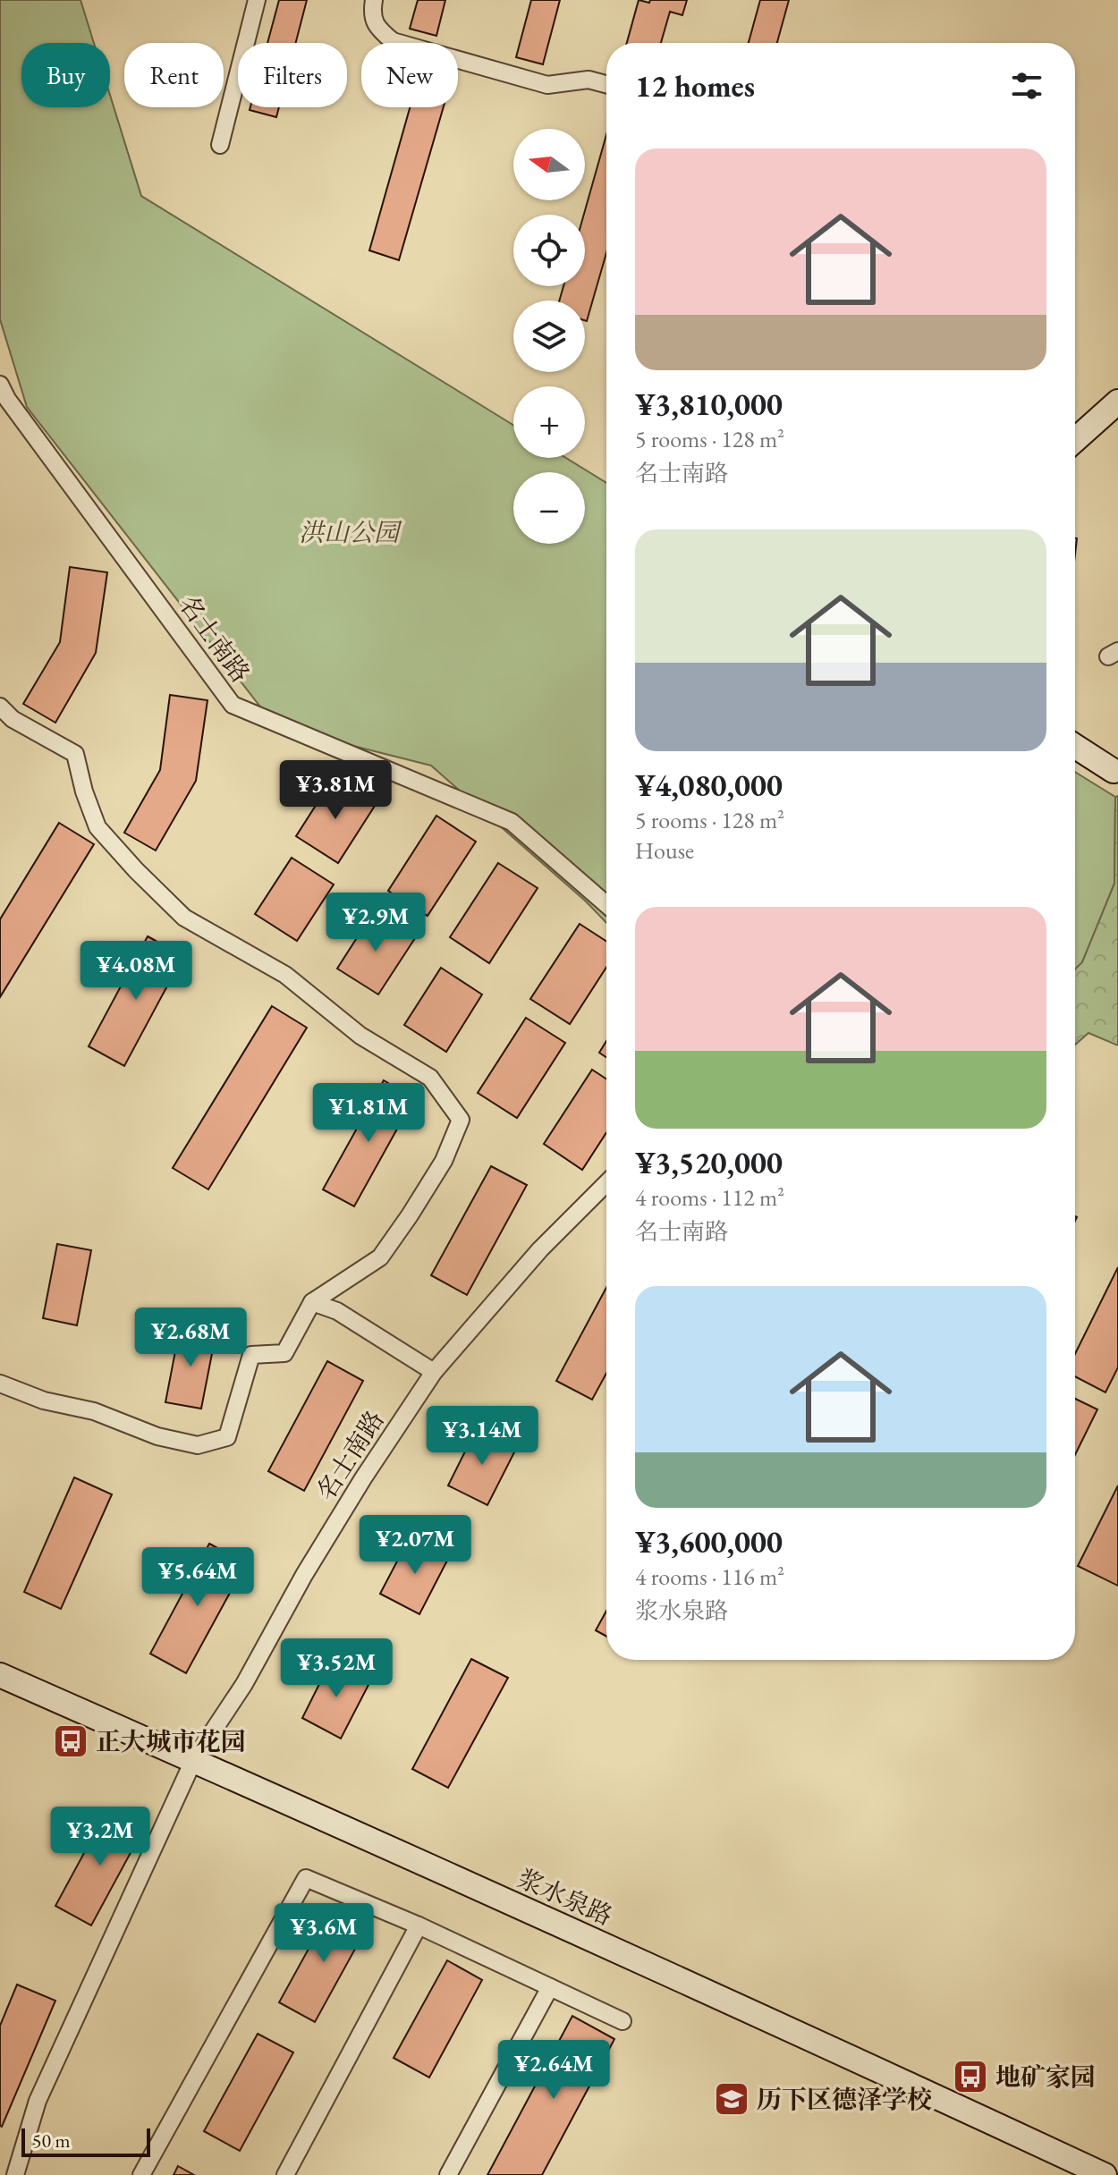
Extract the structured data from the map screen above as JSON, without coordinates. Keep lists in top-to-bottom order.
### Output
{
  "streets": {
    "main road": ["浆水泉路"],
    "street": ["名士南路"]
  },
  "crossings": [
    ["名士南路", "浆水泉路"]
  ],
  "parks": ["洪山公园"],
  "places": {
    "bus stop": ["正大城市花园", "地矿家园"],
    "school or university": ["历下区德泽学校"]
  },
  "scale_bar": "50 m",
  "north": "left",
  "page": {
    "chip": [
      "Buy",
      "Rent",
      "Filters",
      "New"
    ],
    "heading": "12 homes",
    "map_buttons": ["+", "−"],
    "list": [
      {
        "name": "¥3,810,000",
        "note": "5 rooms · 128 m² · 名士南路"
      },
      {
        "name": "¥4,080,000",
        "note": "5 rooms · 128 m² · House"
      },
      {
        "name": "¥3,520,000",
        "note": "4 rooms · 112 m² · 名士南路"
      },
      {
        "name": "¥3,600,000",
        "note": "4 rooms · 116 m² · 浆水泉路"
      }
    ],
    "price": [
      "¥3.81M",
      "¥2.9M",
      "¥4.08M",
      "¥1.81M",
      "¥2.68M",
      "¥3.14M",
      "¥2.07M",
      "¥5.64M",
      "¥3.52M",
      "¥3.2M",
      "¥3.6M",
      "¥2.64M"
    ],
    "scale": "50 m"
  }
}
